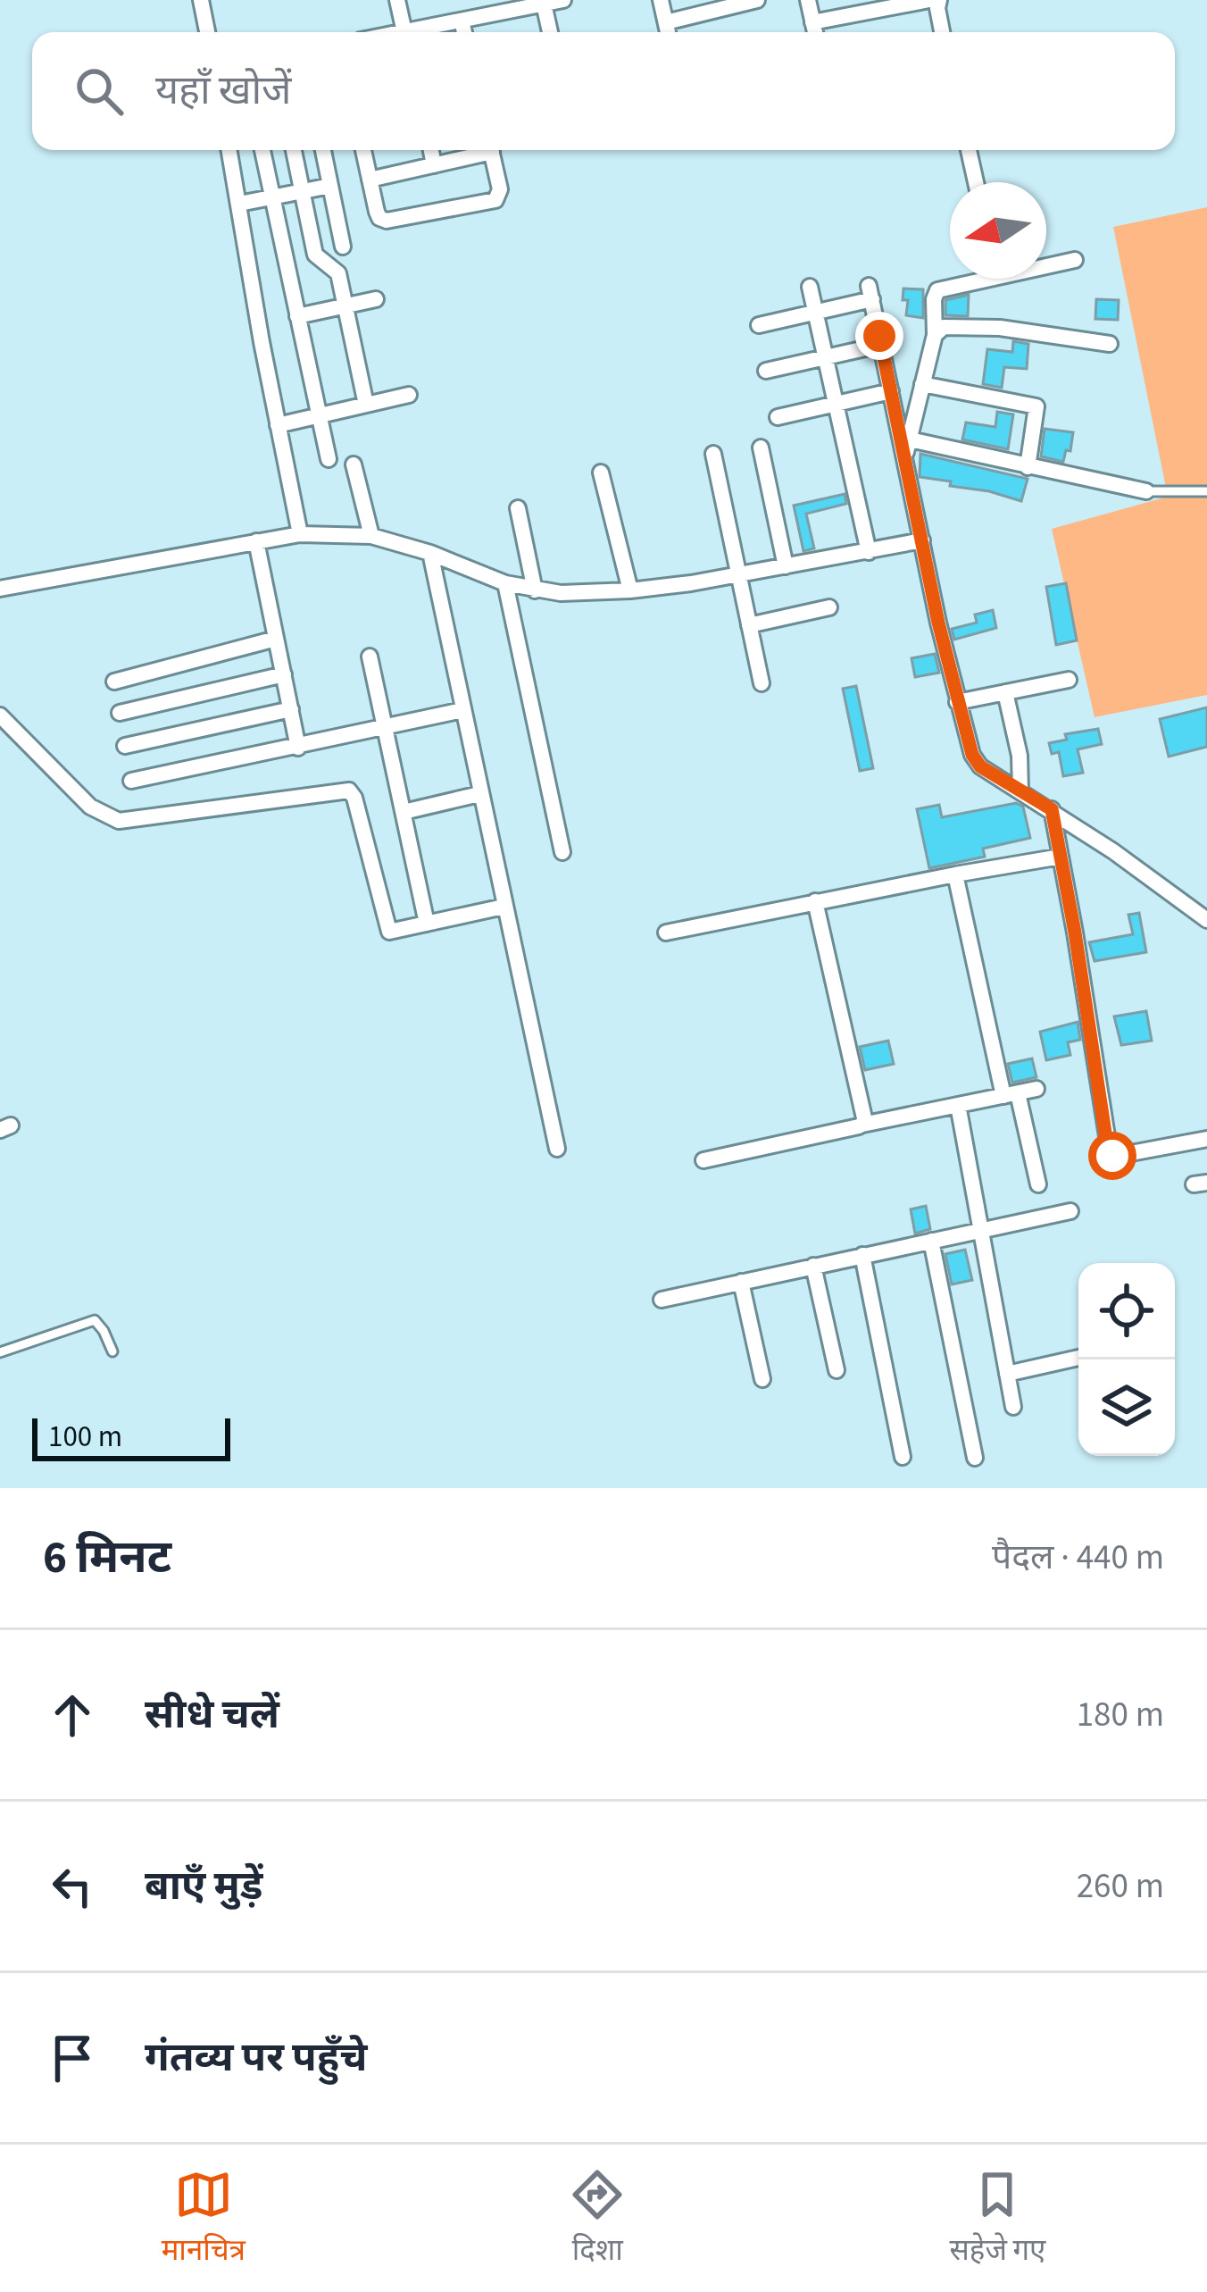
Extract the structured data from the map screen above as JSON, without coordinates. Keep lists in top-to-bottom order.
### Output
{
  "scale_bar": "100 m",
  "north": "left",
  "page": {
    "search": "यहाँ खोजें",
    "scale": "100 m",
    "heading": ["6 मिनट", "पैदल · 440 m"],
    "list": [
      ["सीधे चलें", "180 m"],
      ["बाएँ मुड़ें", "260 m"],
      "गंतव्य पर पहुँचे"
    ],
    "nav": ["मानचित्र", "दिशा", "सहेजे गए"]
  }
}
